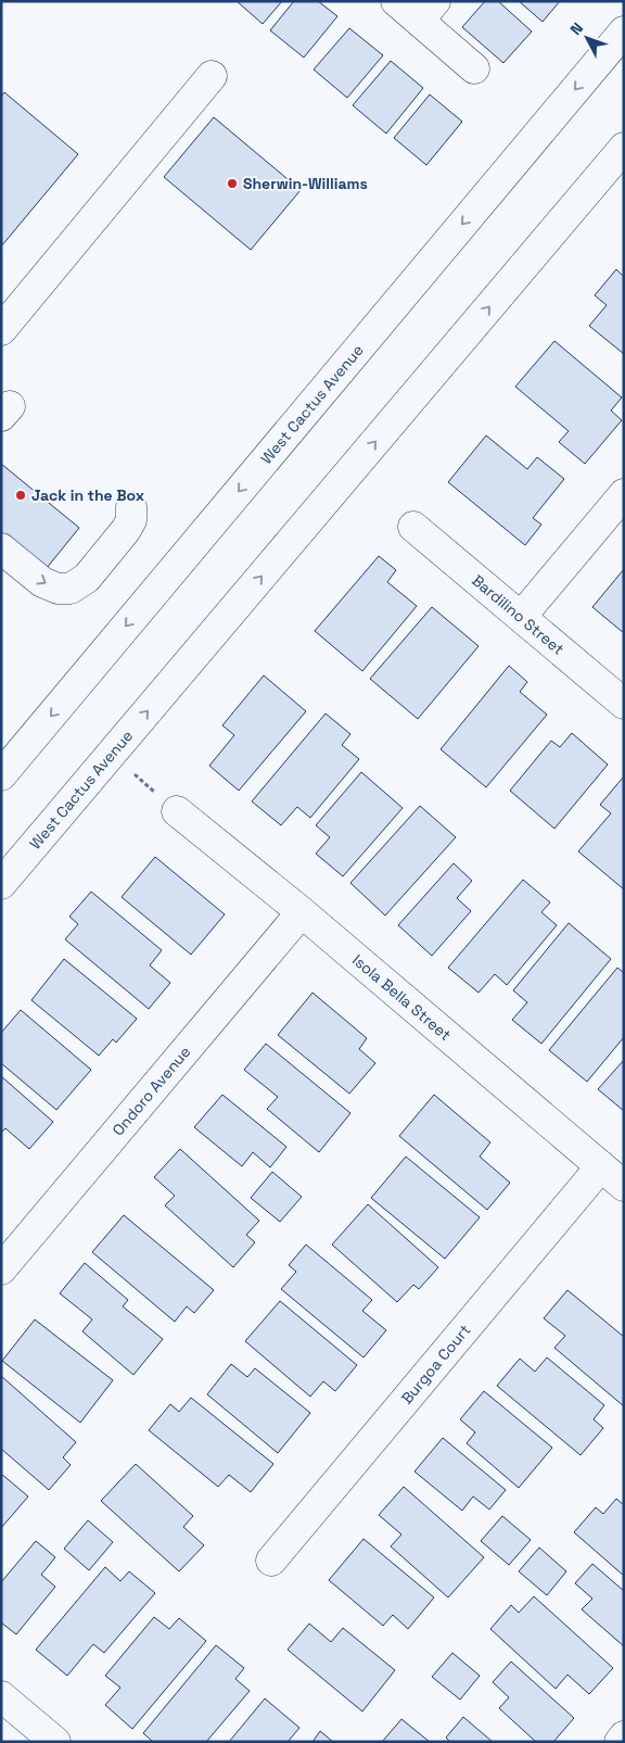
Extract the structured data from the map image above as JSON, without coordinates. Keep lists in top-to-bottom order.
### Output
{
  "streets": {
    "street": [
      "West Cactus Avenue",
      "Bardilino Street",
      "Isola Bella Street",
      "Ondoro Avenue",
      "Burgoa Court"
    ]
  },
  "crossings": [
    ["Isola Bella Street", "Ondoro Avenue"],
    ["Isola Bella Street", "Burgoa Court"]
  ],
  "places": ["Sherwin-Williams", "Jack in the Box"],
  "north": "top left"
}
